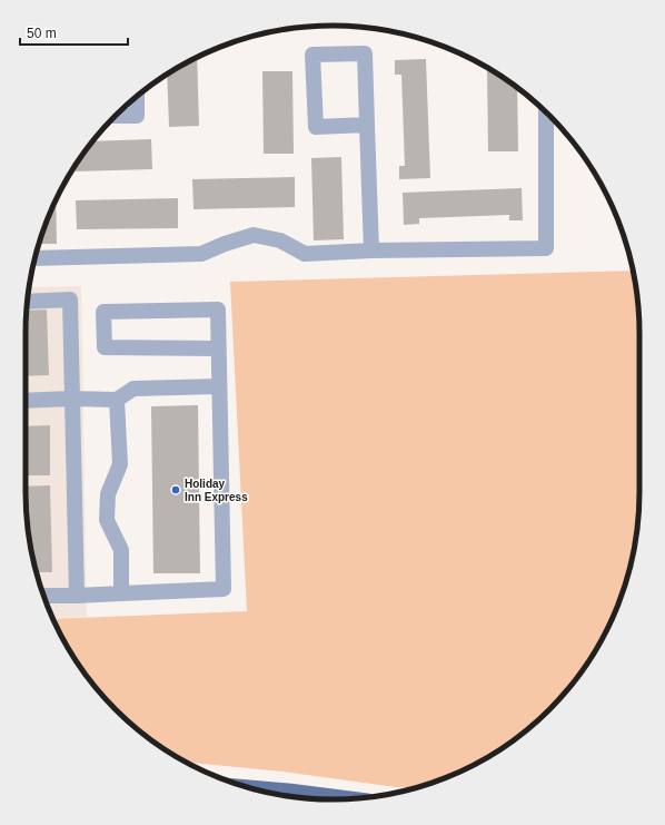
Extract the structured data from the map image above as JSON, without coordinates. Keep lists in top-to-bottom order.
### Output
{
  "places": ["Holiday Inn Express"],
  "scale_bar": "50 m"
}
